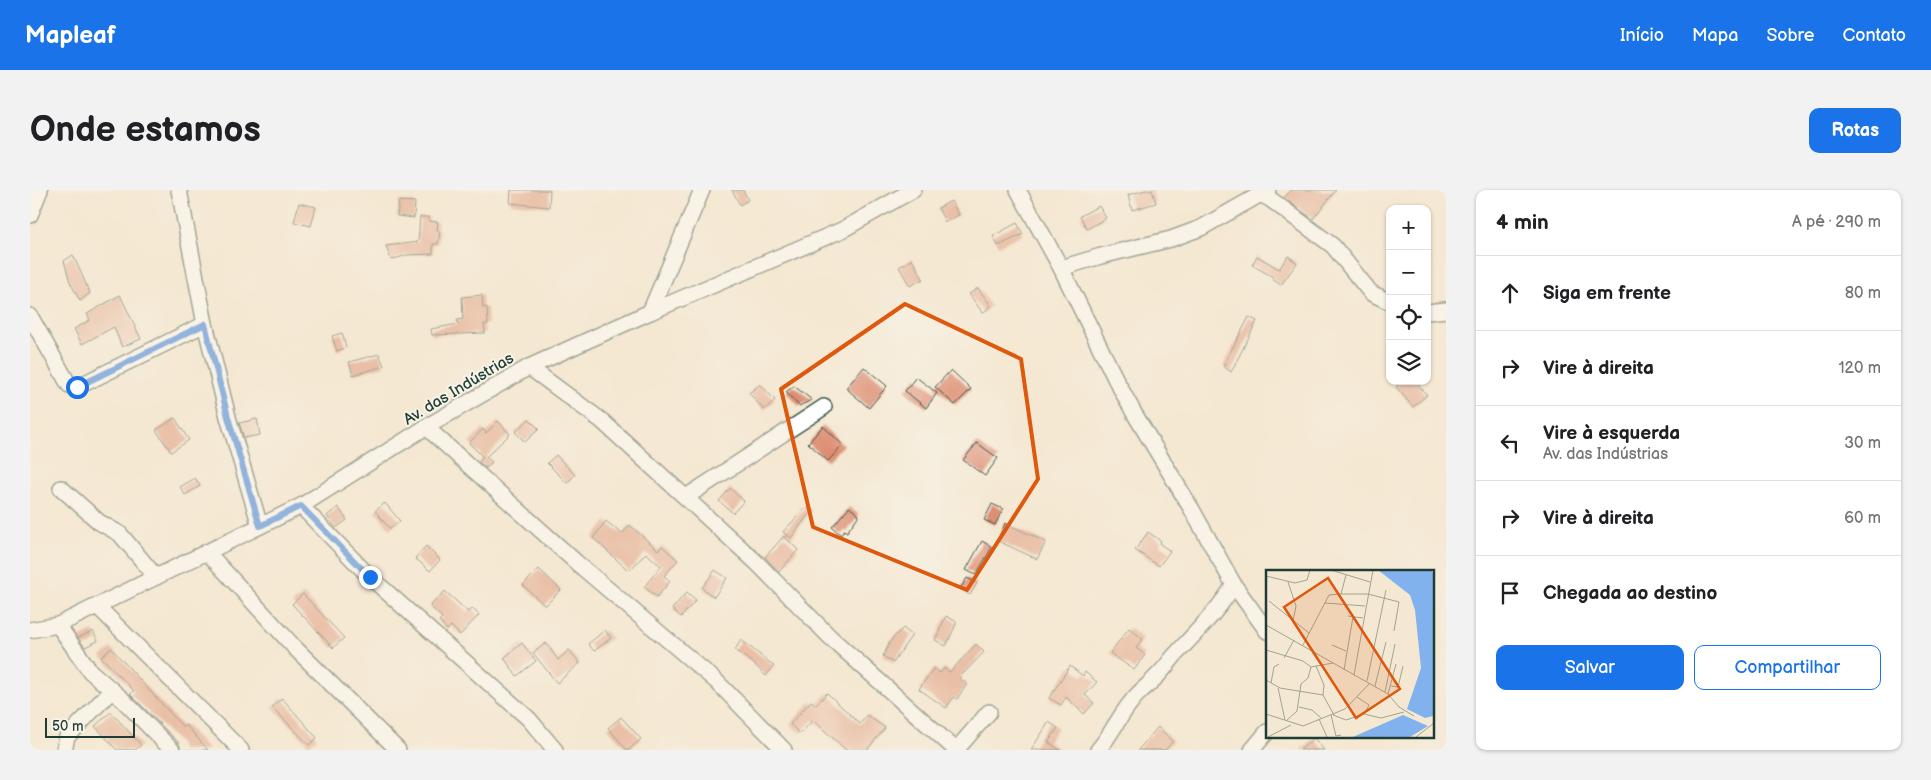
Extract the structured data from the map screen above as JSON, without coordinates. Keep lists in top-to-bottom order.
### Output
{
  "streets": {
    "street": ["Av. das Indústrias"]
  },
  "scale_bar": "50 m",
  "page": {
    "header": "Mapleaf",
    "nav": [
      "Início",
      "Mapa",
      "Sobre",
      "Contato"
    ],
    "buttons": [
      "Rotas",
      ["Salvar", "Compartilhar"]
    ],
    "title": "Onde estamos",
    "heading": ["4 min", "A pé · 290 m"],
    "map_buttons": ["+", "−"],
    "list": [
      ["Siga em frente", "80 m"],
      ["Vire à direita", "120 m"],
      ["Vire à esquerda", "Av. das Indústrias", "30 m"],
      ["Vire à direita", "60 m"],
      "Chegada ao destino"
    ],
    "scale": "50 m"
  }
}
